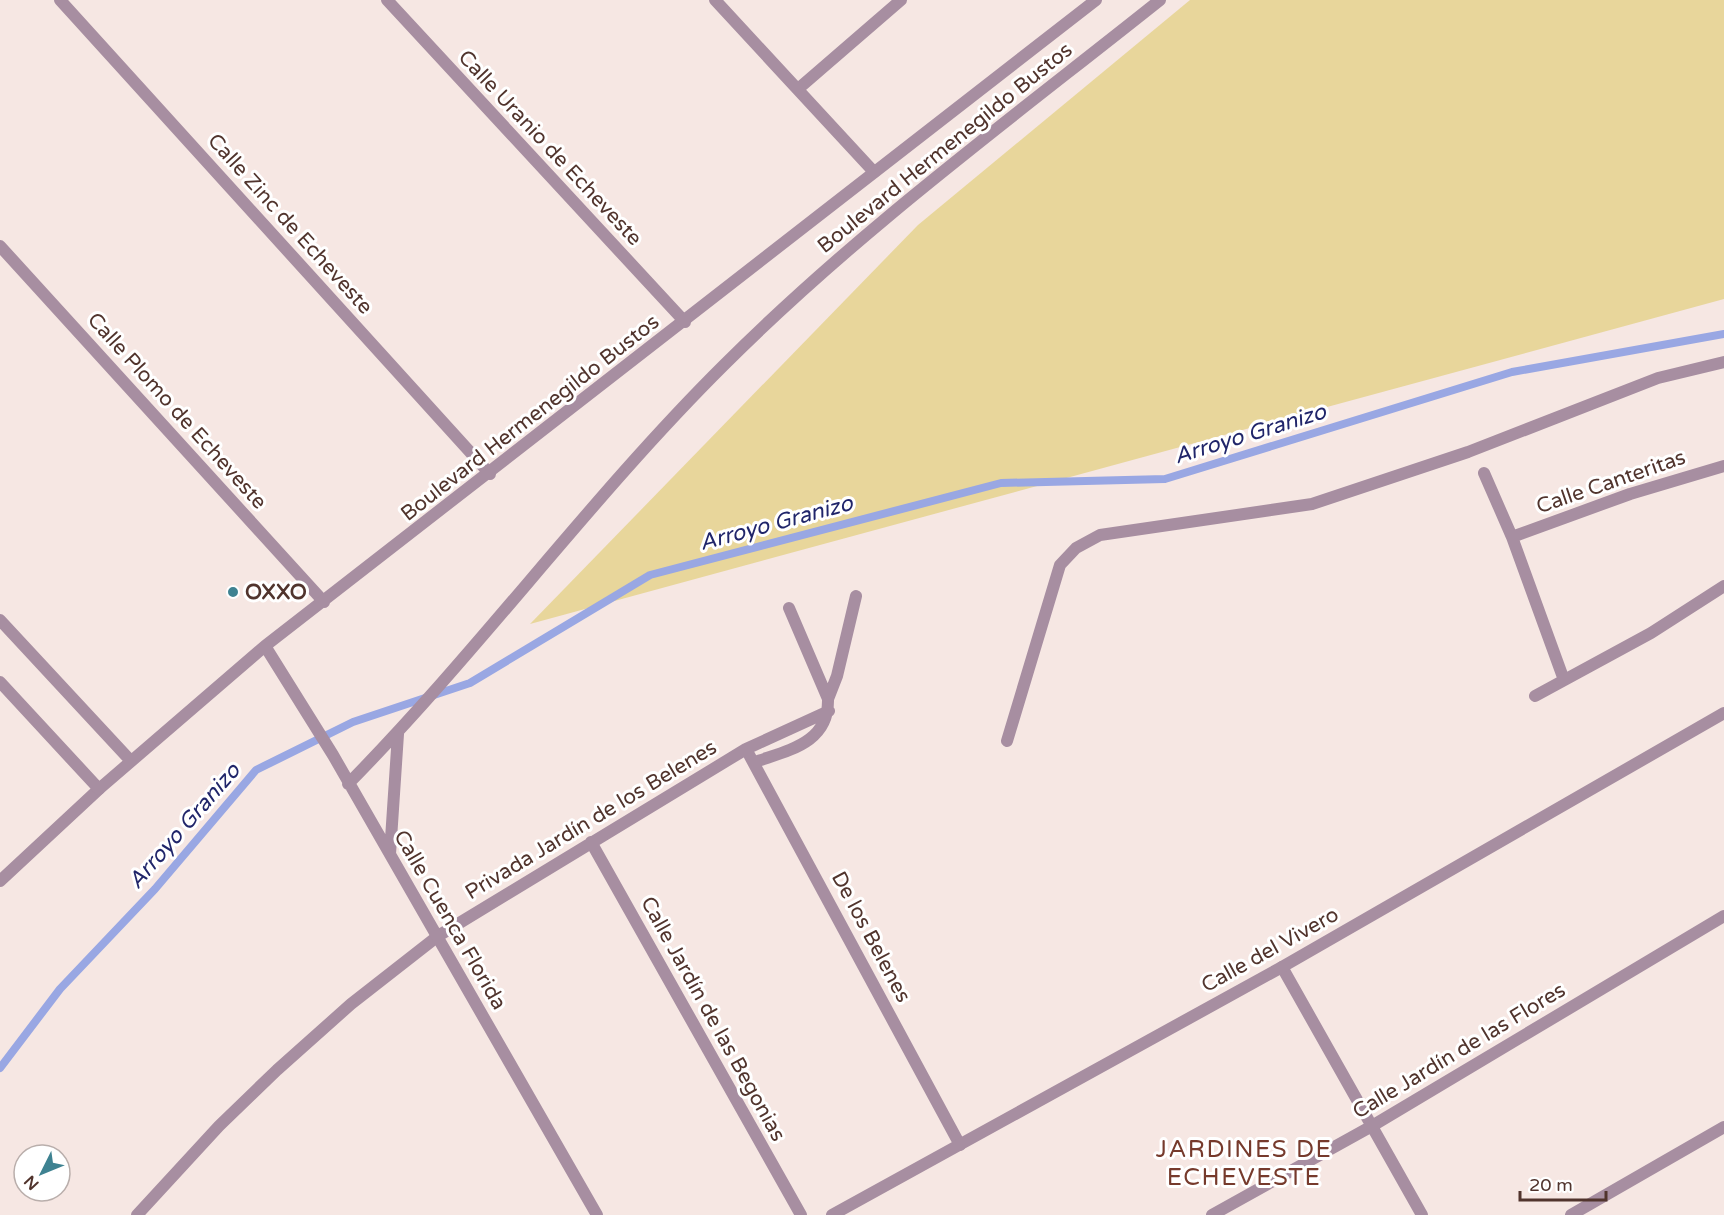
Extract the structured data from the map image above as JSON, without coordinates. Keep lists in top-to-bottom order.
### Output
{
  "streets": {
    "street": [
      "Calle Uranio de Echeveste",
      "Boulevard Hermenegildo Bustos",
      "Calle Zinc de Echeveste",
      "Calle Plomo de Echeveste",
      "Calle Canteritas",
      "Privada Jardín de los Belenes",
      "Calle Cuenca Florida",
      "De los Belenes",
      "Calle del Vivero",
      "Calle Jardín de las Begonias",
      "Calle Jardín de las Flores"
    ]
  },
  "crossings": [
    ["Calle Uranio de Echeveste", "Boulevard Hermenegildo Bustos"],
    ["Boulevard Hermenegildo Bustos", "Calle Zinc de Echeveste"],
    ["Boulevard Hermenegildo Bustos", "Calle Plomo de Echeveste"],
    ["Boulevard Hermenegildo Bustos", "Calle Cuenca Florida"],
    ["Privada Jardín de los Belenes", "Calle Cuenca Florida"],
    ["Privada Jardín de los Belenes", "De los Belenes"],
    ["Privada Jardín de los Belenes", "Calle Jardín de las Begonias"],
    ["De los Belenes", "Calle del Vivero"]
  ],
  "districts": ["JARDINES DE ECHEVESTE"],
  "water": ["Arroyo Granizo"],
  "places": ["OXXO"],
  "scale_bar": "20 m",
  "north": "bottom left"
}
